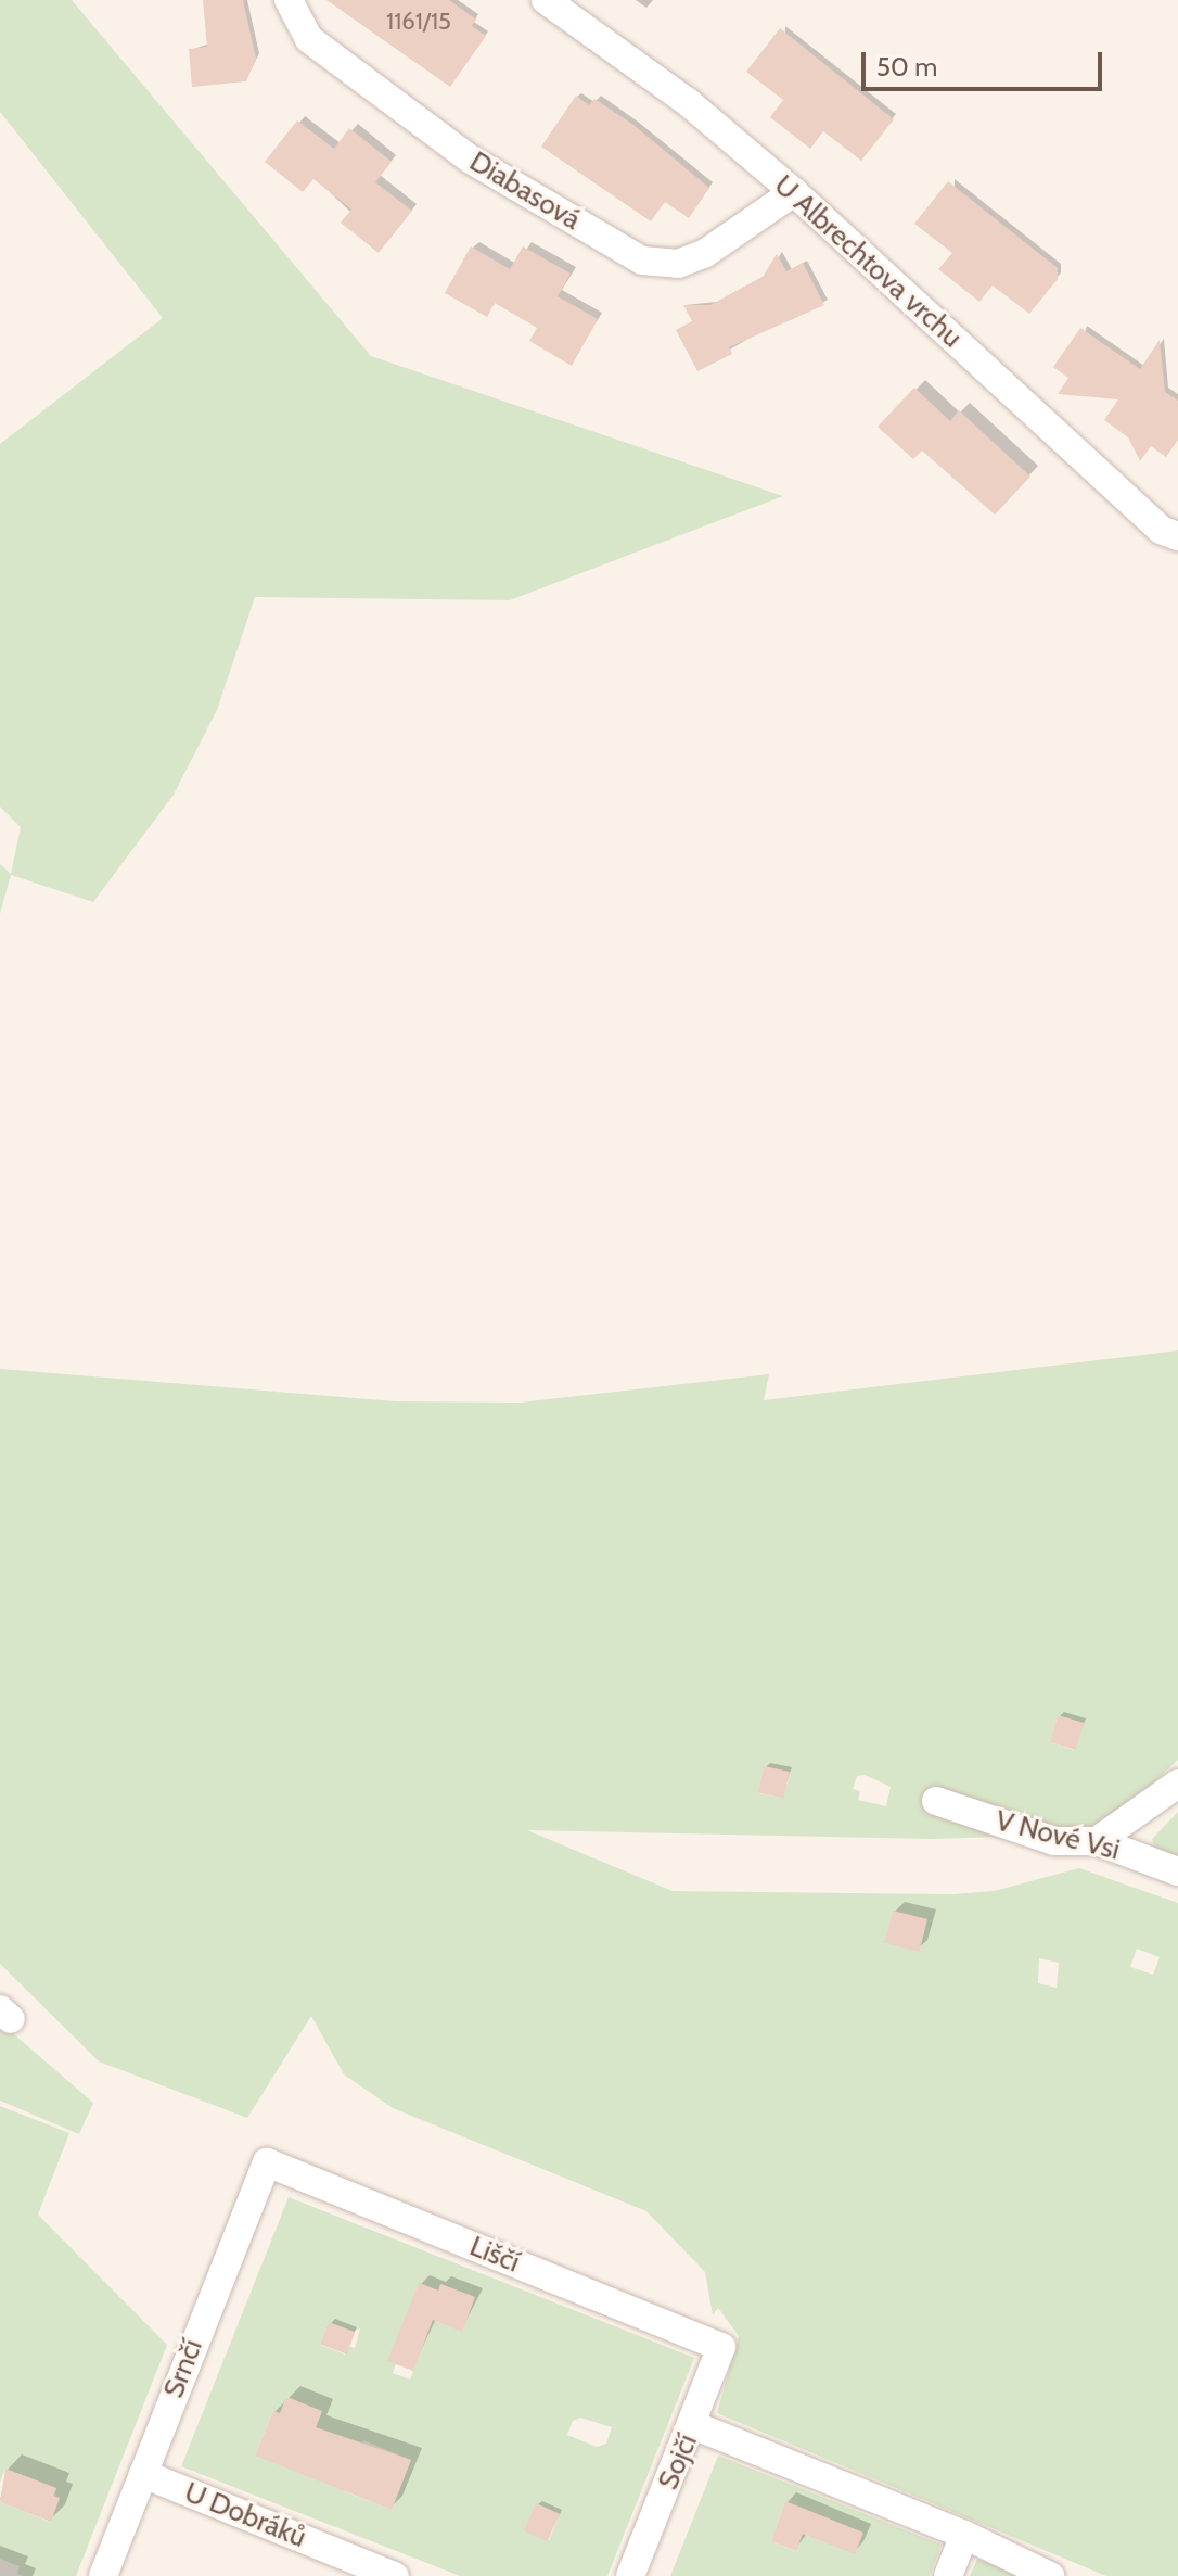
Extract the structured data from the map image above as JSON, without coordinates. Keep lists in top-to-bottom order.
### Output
{
  "streets": {
    "street": [
      "Diabasová",
      "U Albrechtova vrchu",
      "V Nové Vsi",
      "Liščí",
      "Srnčí",
      "Sojčí",
      "U Dobráků"
    ]
  },
  "crossings": [
    ["Diabasová", "U Albrechtova vrchu"],
    ["Liščí", "Srnčí"],
    ["Liščí", "Sojčí"],
    ["Srnčí", "U Dobráků"]
  ],
  "house_numbers": ["1161/15"],
  "scale_bar": "50 m"
}
